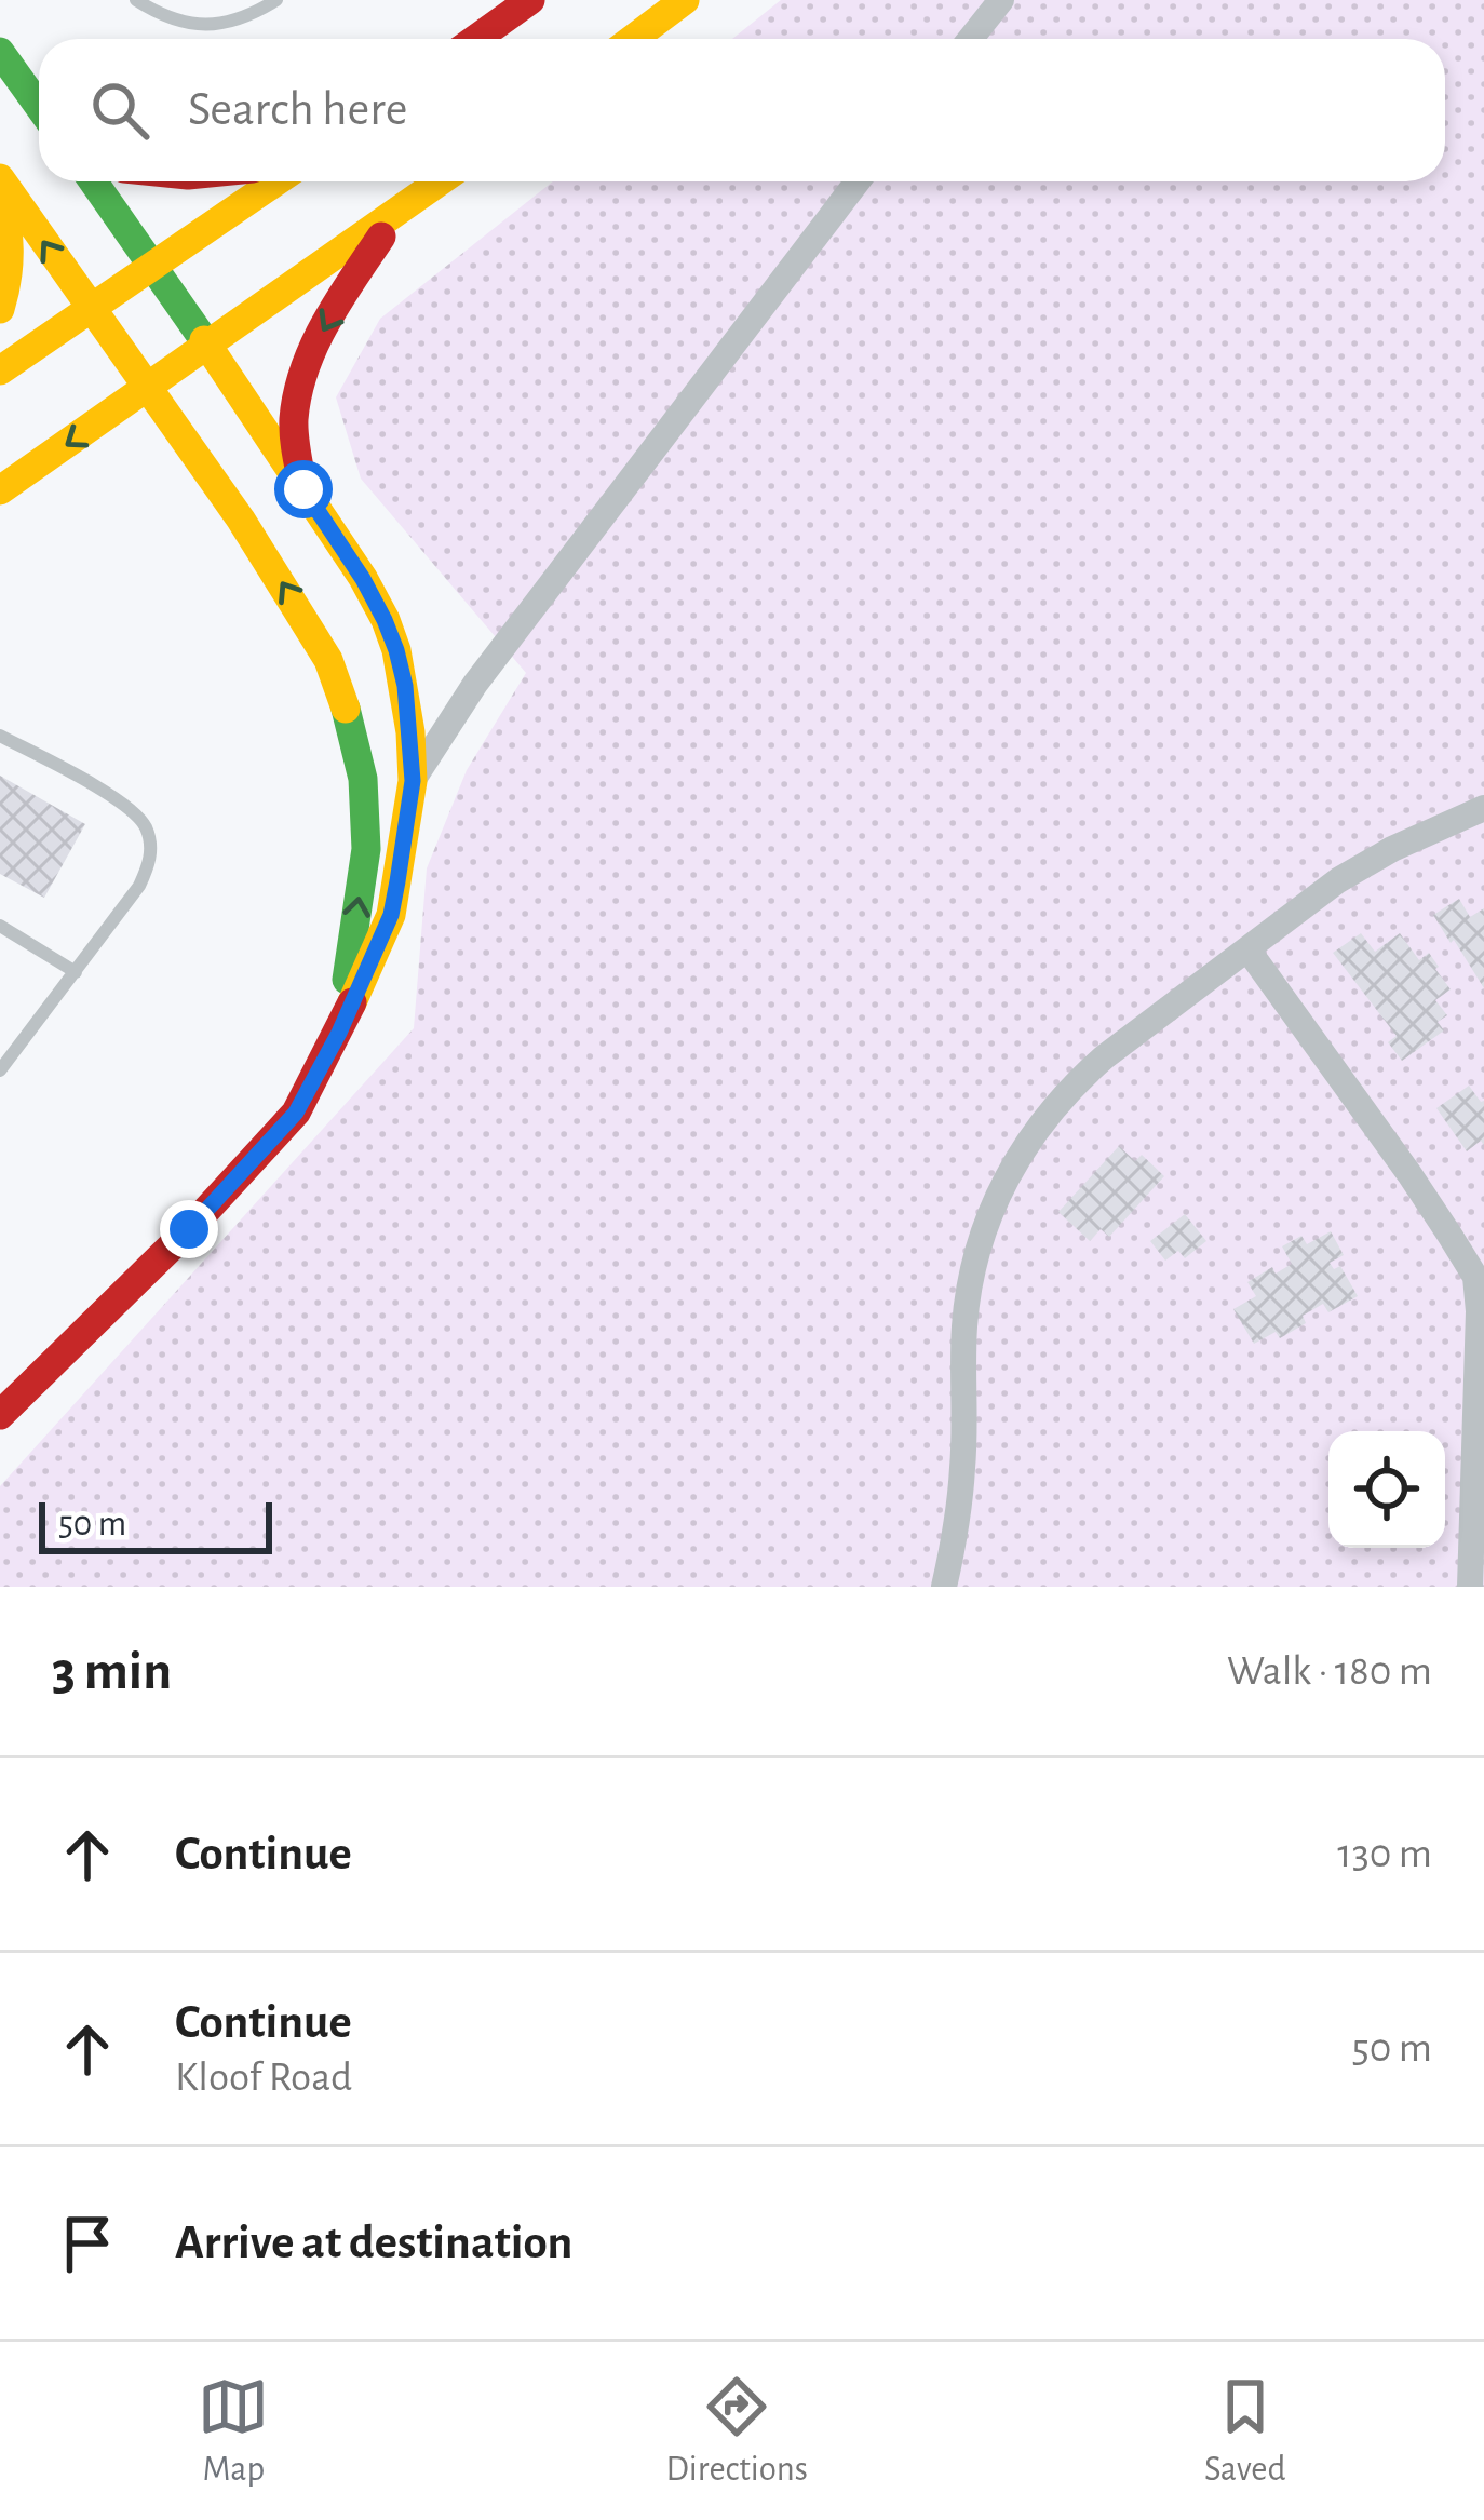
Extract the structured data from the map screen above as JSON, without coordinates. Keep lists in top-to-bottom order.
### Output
{
  "scale_bar": "50 m",
  "page": {
    "search": "Search here",
    "scale": "50 m",
    "heading": ["3 min", "Walk · 180 m"],
    "list": [
      ["Continue", "130 m"],
      ["Continue", "Kloof Road", "50 m"],
      "Arrive at destination"
    ],
    "nav": ["Map", "Directions", "Saved"]
  }
}
